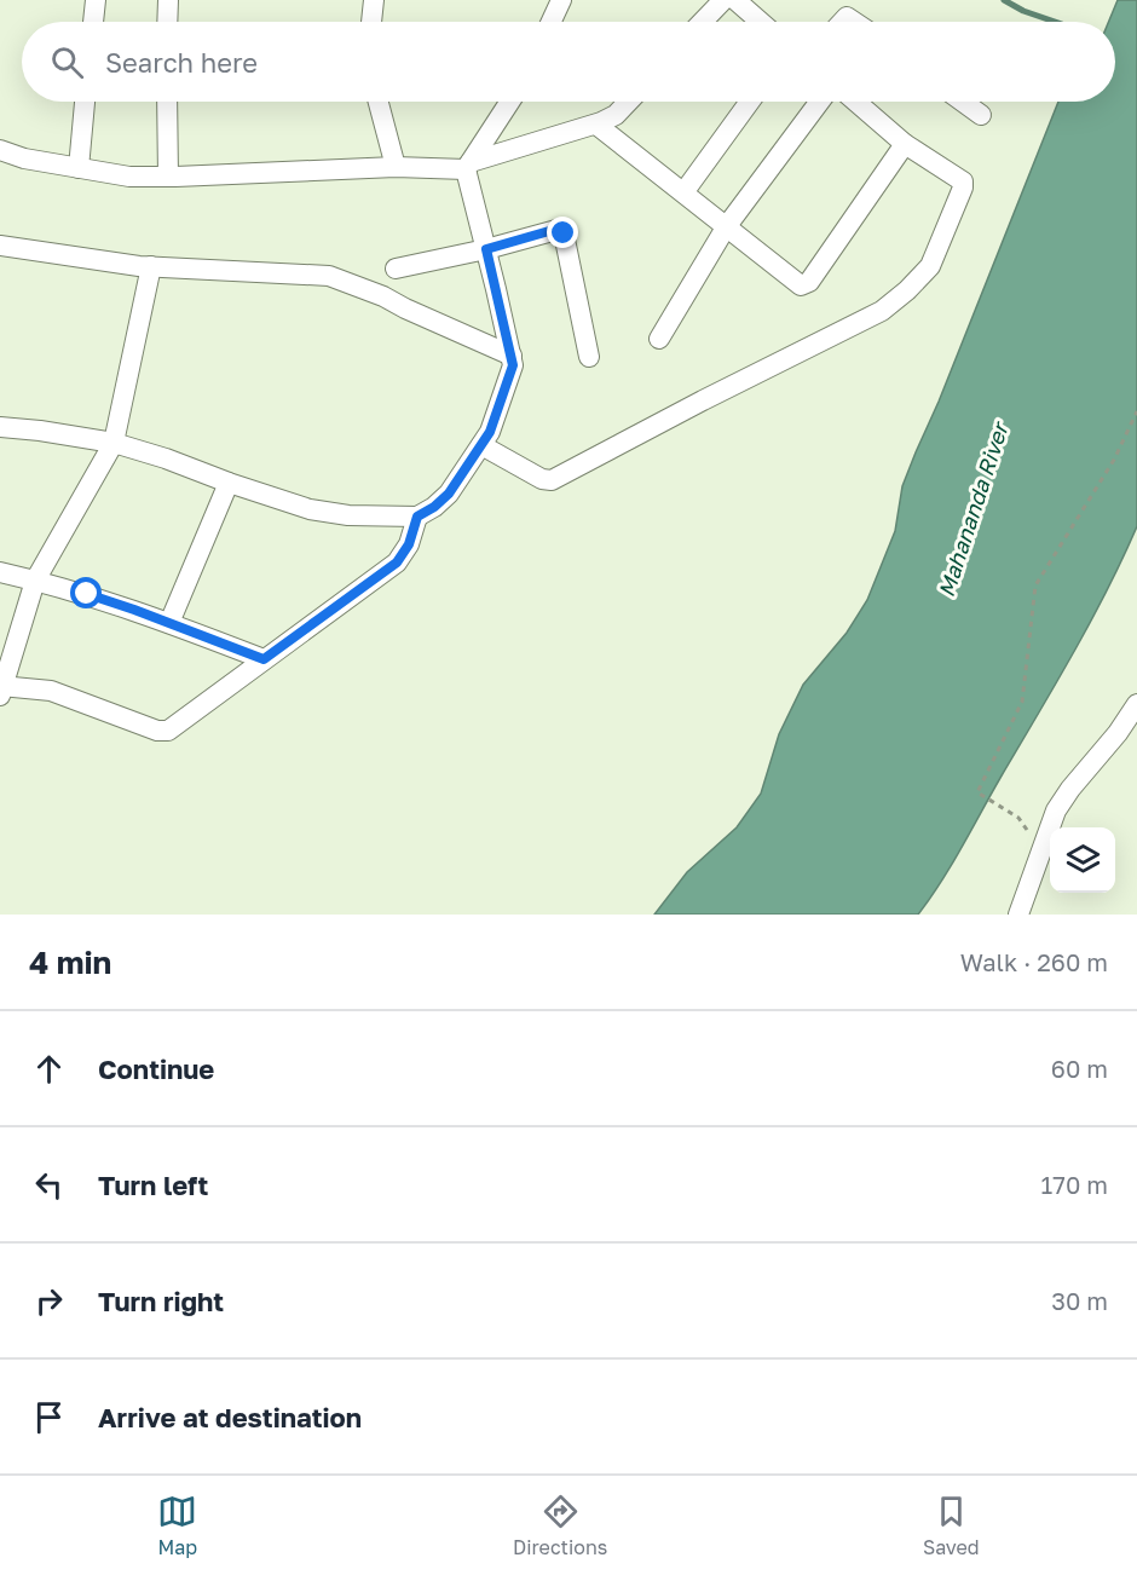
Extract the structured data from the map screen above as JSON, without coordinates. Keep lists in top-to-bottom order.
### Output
{
  "water": ["Mahananda River"],
  "page": {
    "search": "Search here",
    "heading": ["4 min", "Walk · 260 m"],
    "list": [
      ["Continue", "60 m"],
      ["Turn left", "170 m"],
      ["Turn right", "30 m"],
      "Arrive at destination"
    ],
    "nav": ["Map", "Directions", "Saved"]
  }
}
